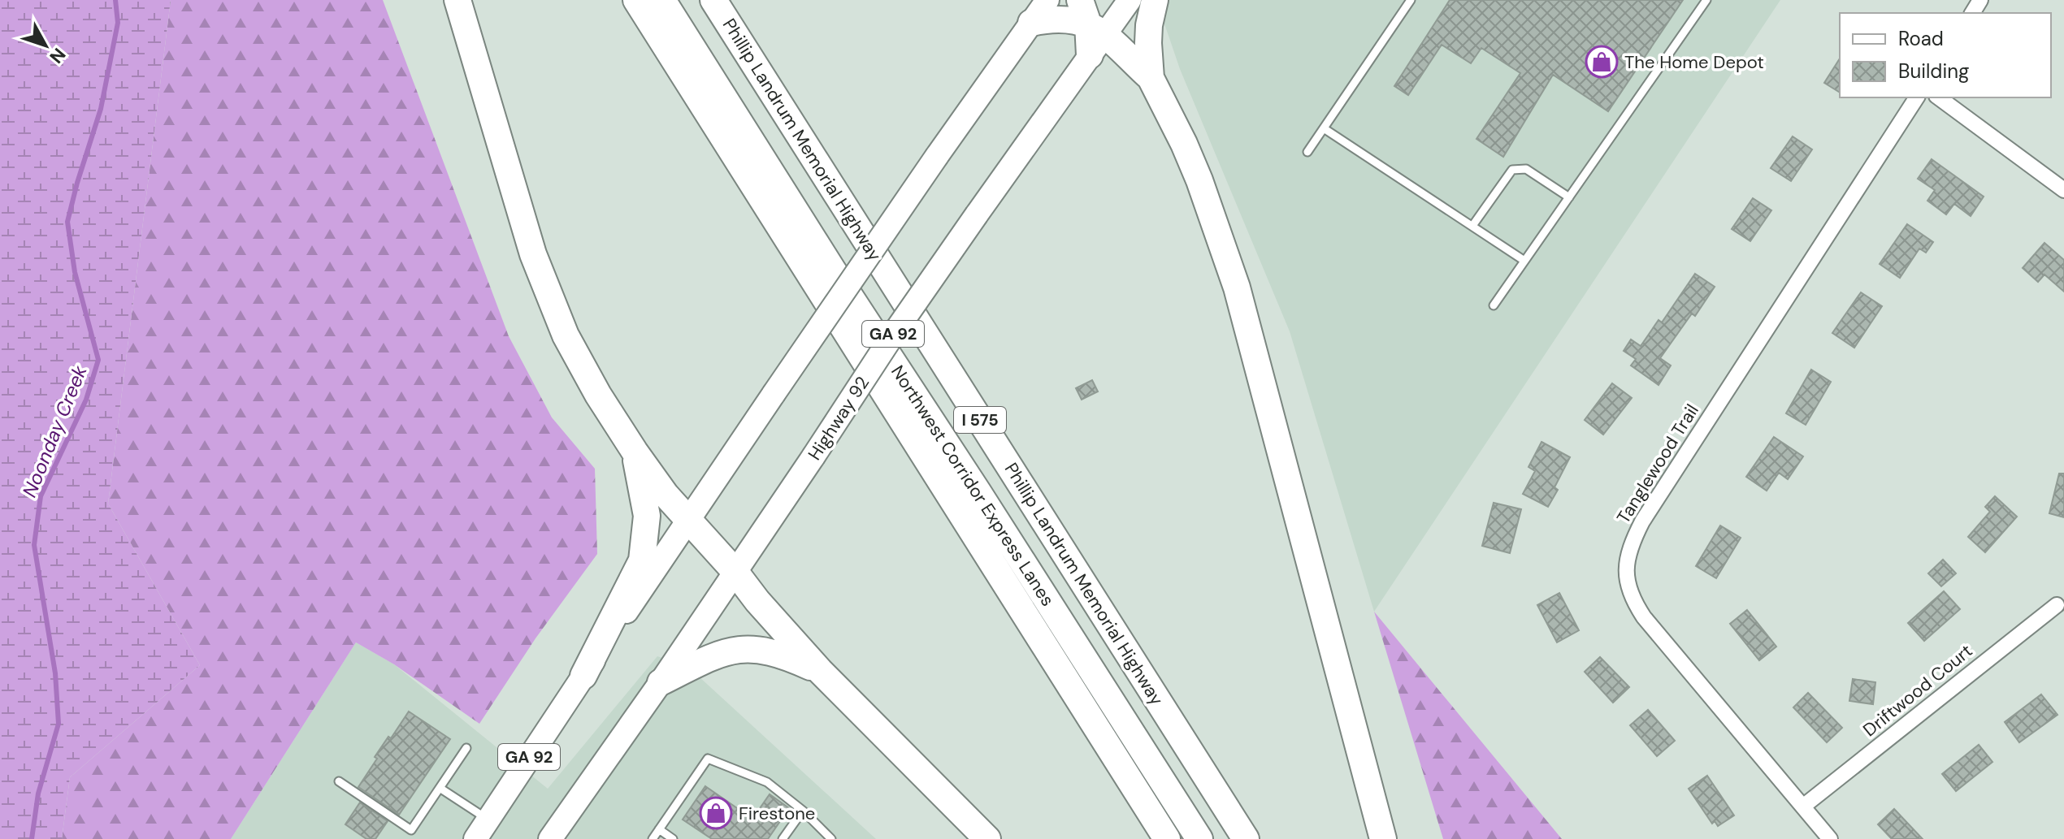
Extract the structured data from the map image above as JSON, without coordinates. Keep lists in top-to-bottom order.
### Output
{
  "streets": {
    "highway": ["Phillip Landrum Memorial Highway", "I 575", "Northwest Corridor Express Lanes"],
    "main road": ["GA 92", "Highway 92"],
    "street": ["Tanglewood Trail", "Driftwood Court"]
  },
  "crossings": [
    ["Tanglewood Trail", "Driftwood Court"]
  ],
  "water": ["Noonday Creek"],
  "places": {
    "shop": ["The Home Depot", "Firestone"]
  },
  "legend": ["Road", "Building"],
  "north": "bottom right"
}
